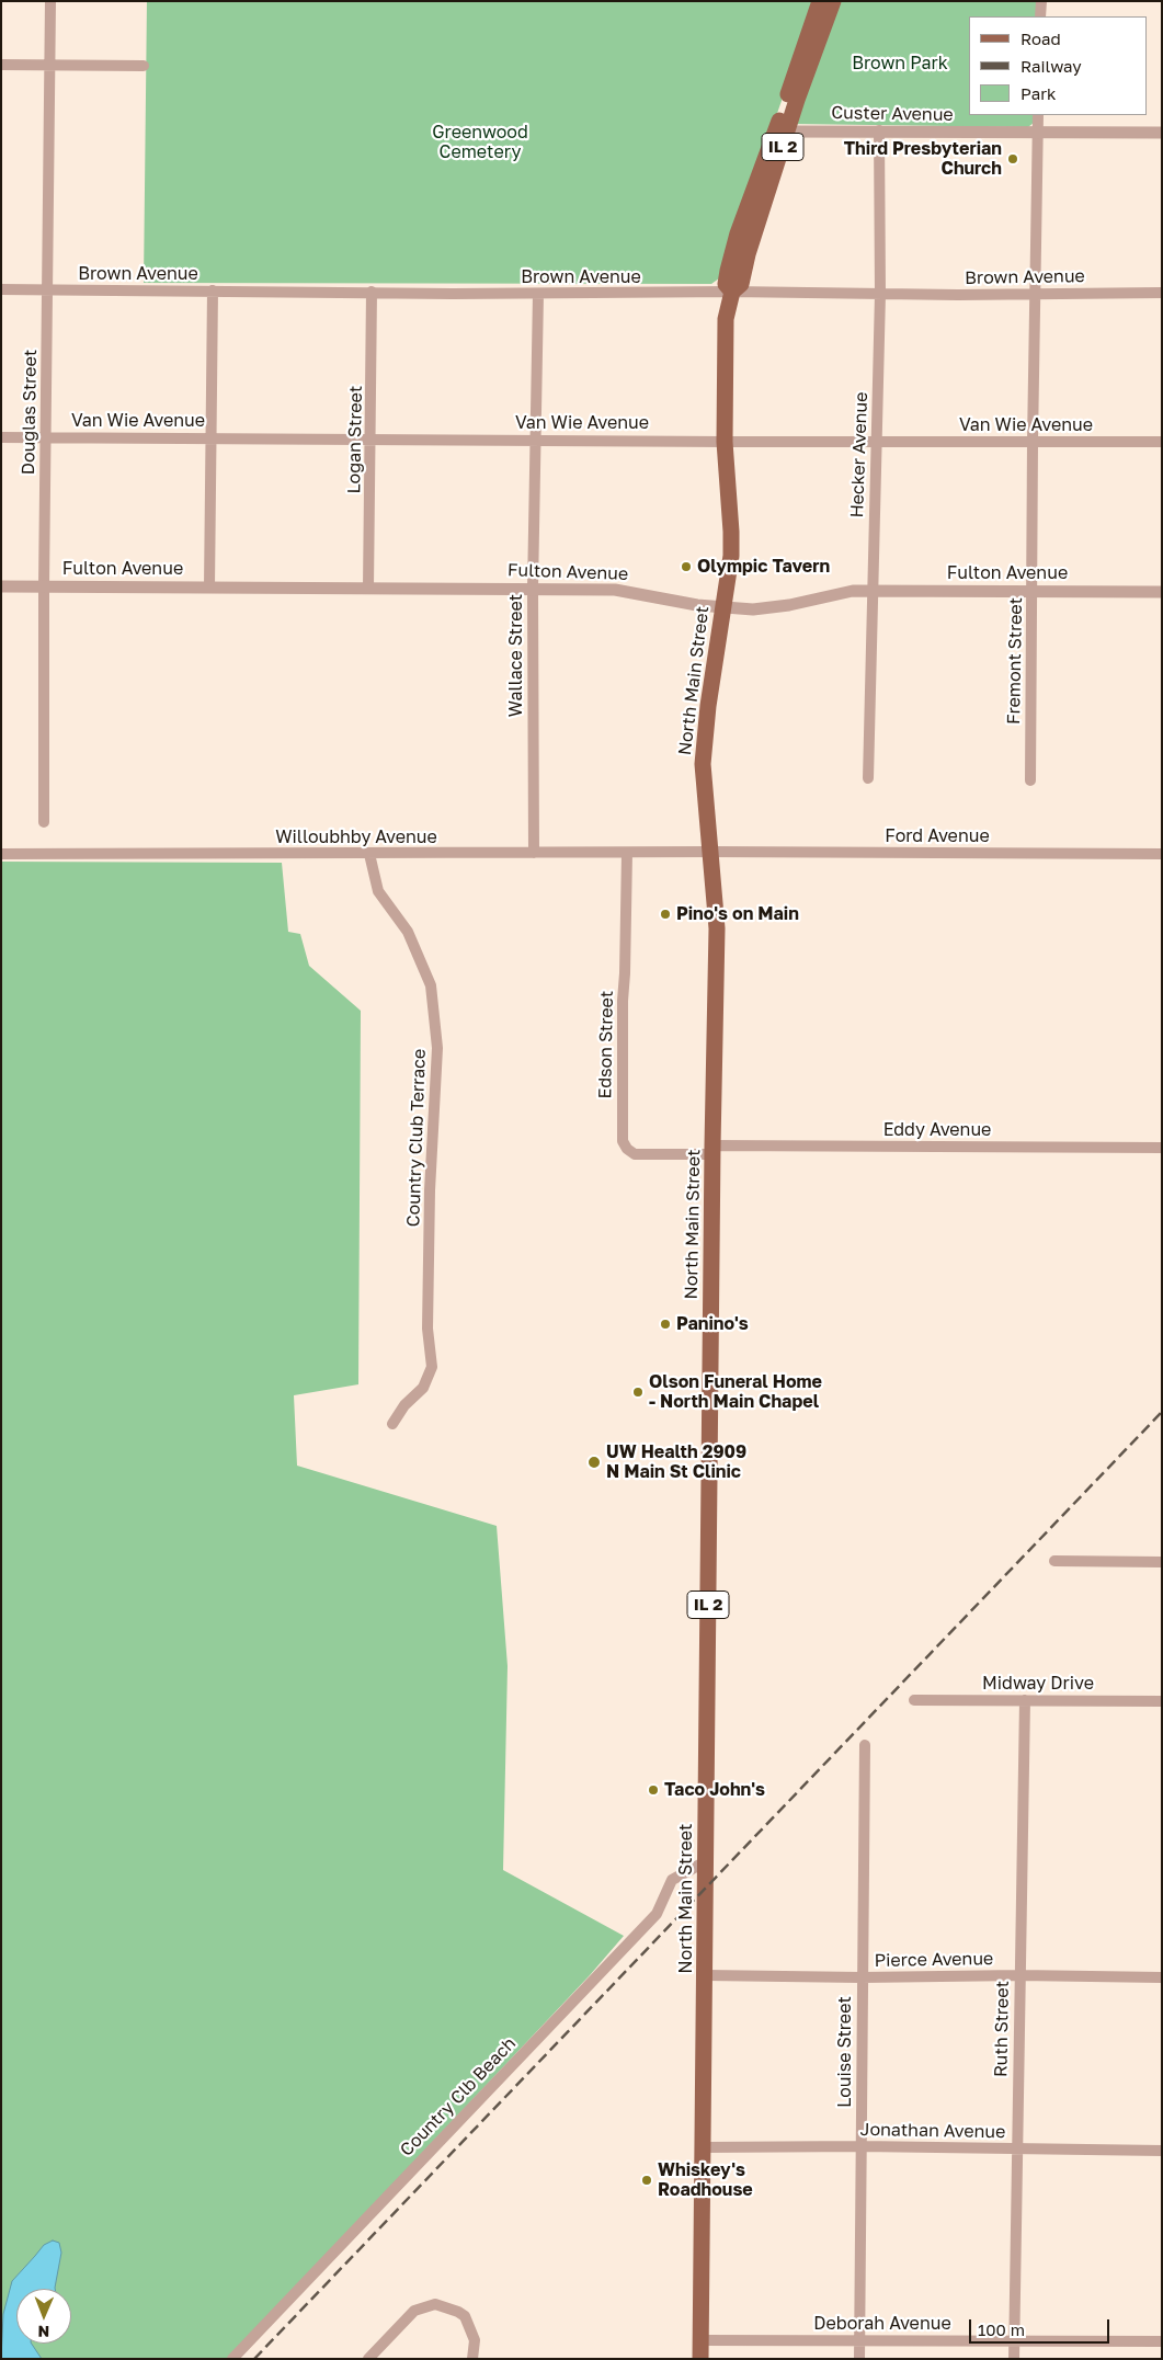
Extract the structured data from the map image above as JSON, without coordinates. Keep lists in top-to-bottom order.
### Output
{
  "streets": {
    "main road": ["IL 2", "North Main Street"],
    "street": [
      "Custer Avenue",
      "Brown Avenue",
      "Douglas Street",
      "Van Wie Avenue",
      "Logan Street",
      "Hecker Avenue",
      "Fulton Avenue",
      "Wallace Street",
      "Fremont Street",
      "Ford Avenue",
      "Willoubhby Avenue",
      "Edson Street",
      "Eddy Avenue",
      "Country Club Terrace",
      "Midway Drive",
      "Pierce Avenue",
      "Ruth Street",
      "Louise Street",
      "Country Clb Beach",
      "Jonathan Avenue",
      "Deborah Avenue"
    ]
  },
  "crossings": [
    ["Custer Avenue", "Hecker Avenue"],
    ["Custer Avenue", "Fremont Street"],
    ["Custer Avenue", "North Main Street"],
    ["Brown Avenue", "Douglas Street"],
    ["Brown Avenue", "Logan Street"],
    ["Brown Avenue", "Hecker Avenue"],
    ["Brown Avenue", "Wallace Street"],
    ["Brown Avenue", "Fremont Street"],
    ["Brown Avenue", "North Main Street"],
    ["Douglas Street", "Van Wie Avenue"],
    ["Douglas Street", "Fulton Avenue"],
    ["Van Wie Avenue", "Logan Street"],
    ["Van Wie Avenue", "Hecker Avenue"],
    ["Van Wie Avenue", "Wallace Street"],
    ["Van Wie Avenue", "Fremont Street"],
    ["Van Wie Avenue", "North Main Street"],
    ["Logan Street", "Fulton Avenue"],
    ["Hecker Avenue", "Fulton Avenue"],
    ["Fulton Avenue", "Wallace Street"],
    ["Fulton Avenue", "Fremont Street"],
    ["Fulton Avenue", "North Main Street"],
    ["Wallace Street", "Willoubhby Avenue"],
    ["North Main Street", "Ford Avenue"],
    ["North Main Street", "Willoubhby Avenue"],
    ["North Main Street", "Edson Street"],
    ["North Main Street", "Eddy Avenue"],
    ["North Main Street", "Pierce Avenue"],
    ["North Main Street", "Country Clb Beach"],
    ["North Main Street", "Jonathan Avenue"],
    ["North Main Street", "Deborah Avenue"],
    ["Ford Avenue", "Willoubhby Avenue"],
    ["Willoubhby Avenue", "Edson Street"],
    ["Willoubhby Avenue", "Country Club Terrace"],
    ["Edson Street", "Eddy Avenue"],
    ["Midway Drive", "Ruth Street"],
    ["Pierce Avenue", "Ruth Street"],
    ["Pierce Avenue", "Louise Street"],
    ["Ruth Street", "Jonathan Avenue"],
    ["Ruth Street", "Deborah Avenue"],
    ["Louise Street", "Jonathan Avenue"],
    ["Louise Street", "Deborah Avenue"]
  ],
  "parks": ["Brown Park", "Greenwood Cemetery"],
  "places": [
    "Third Presbyterian Church",
    "Olympic Tavern",
    "Pino's on Main",
    "Panino's",
    "Olson Funeral Home - North Main Chapel",
    "UW Health 2909 N Main St Clinic",
    "Taco John's",
    "Whiskey's Roadhouse"
  ],
  "legend": ["Road", "Railway", "Park"],
  "scale_bar": "100 m",
  "north": "bottom"
}
